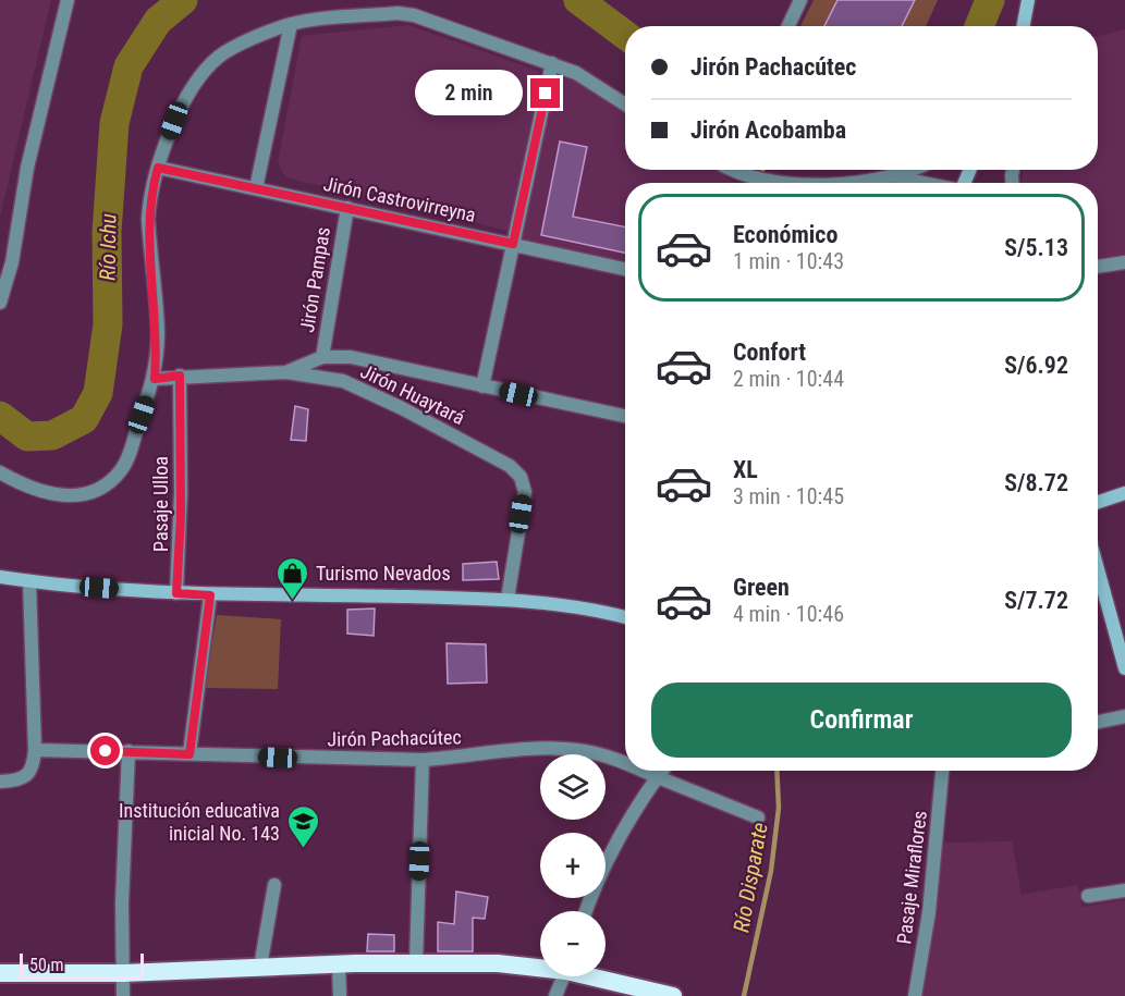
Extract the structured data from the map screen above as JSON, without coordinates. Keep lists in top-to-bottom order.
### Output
{
  "streets": {
    "street": [
      "Jirón Castrovirreyna",
      "Jirón Pampas",
      "Jirón Huaytará",
      "Pasaje Ulloa",
      "Jirón Pachacútec",
      "Pasaje Miraflores"
    ]
  },
  "crossings": [
    ["Jirón Castrovirreyna", "Jirón Pampas"],
    ["Jirón Huaytará", "Pasaje Ulloa"]
  ],
  "water": ["Río Ichu", "Río Disparate"],
  "places": {
    "shop": ["Turismo Nevados"],
    "school or university": ["Institución educativa inicial No. 143"]
  },
  "scale_bar": "50 m",
  "page": {
    "banner": ["Jirón Pachacútec", "Jirón Acobamba"],
    "bubble": "2 min",
    "list": [
      {
        "name": "Económico",
        "note": "1 min · 10:43",
        "value": "S/5.13"
      },
      {
        "name": "Confort",
        "note": "2 min · 10:44",
        "value": "S/6.92"
      },
      {
        "name": "XL",
        "note": "3 min · 10:45",
        "value": "S/8.72"
      },
      {
        "name": "Green",
        "note": "4 min · 10:46",
        "value": "S/7.72"
      }
    ],
    "buttons": "Confirmar",
    "map_buttons": ["+", "−"],
    "scale": "50 m"
  }
}
